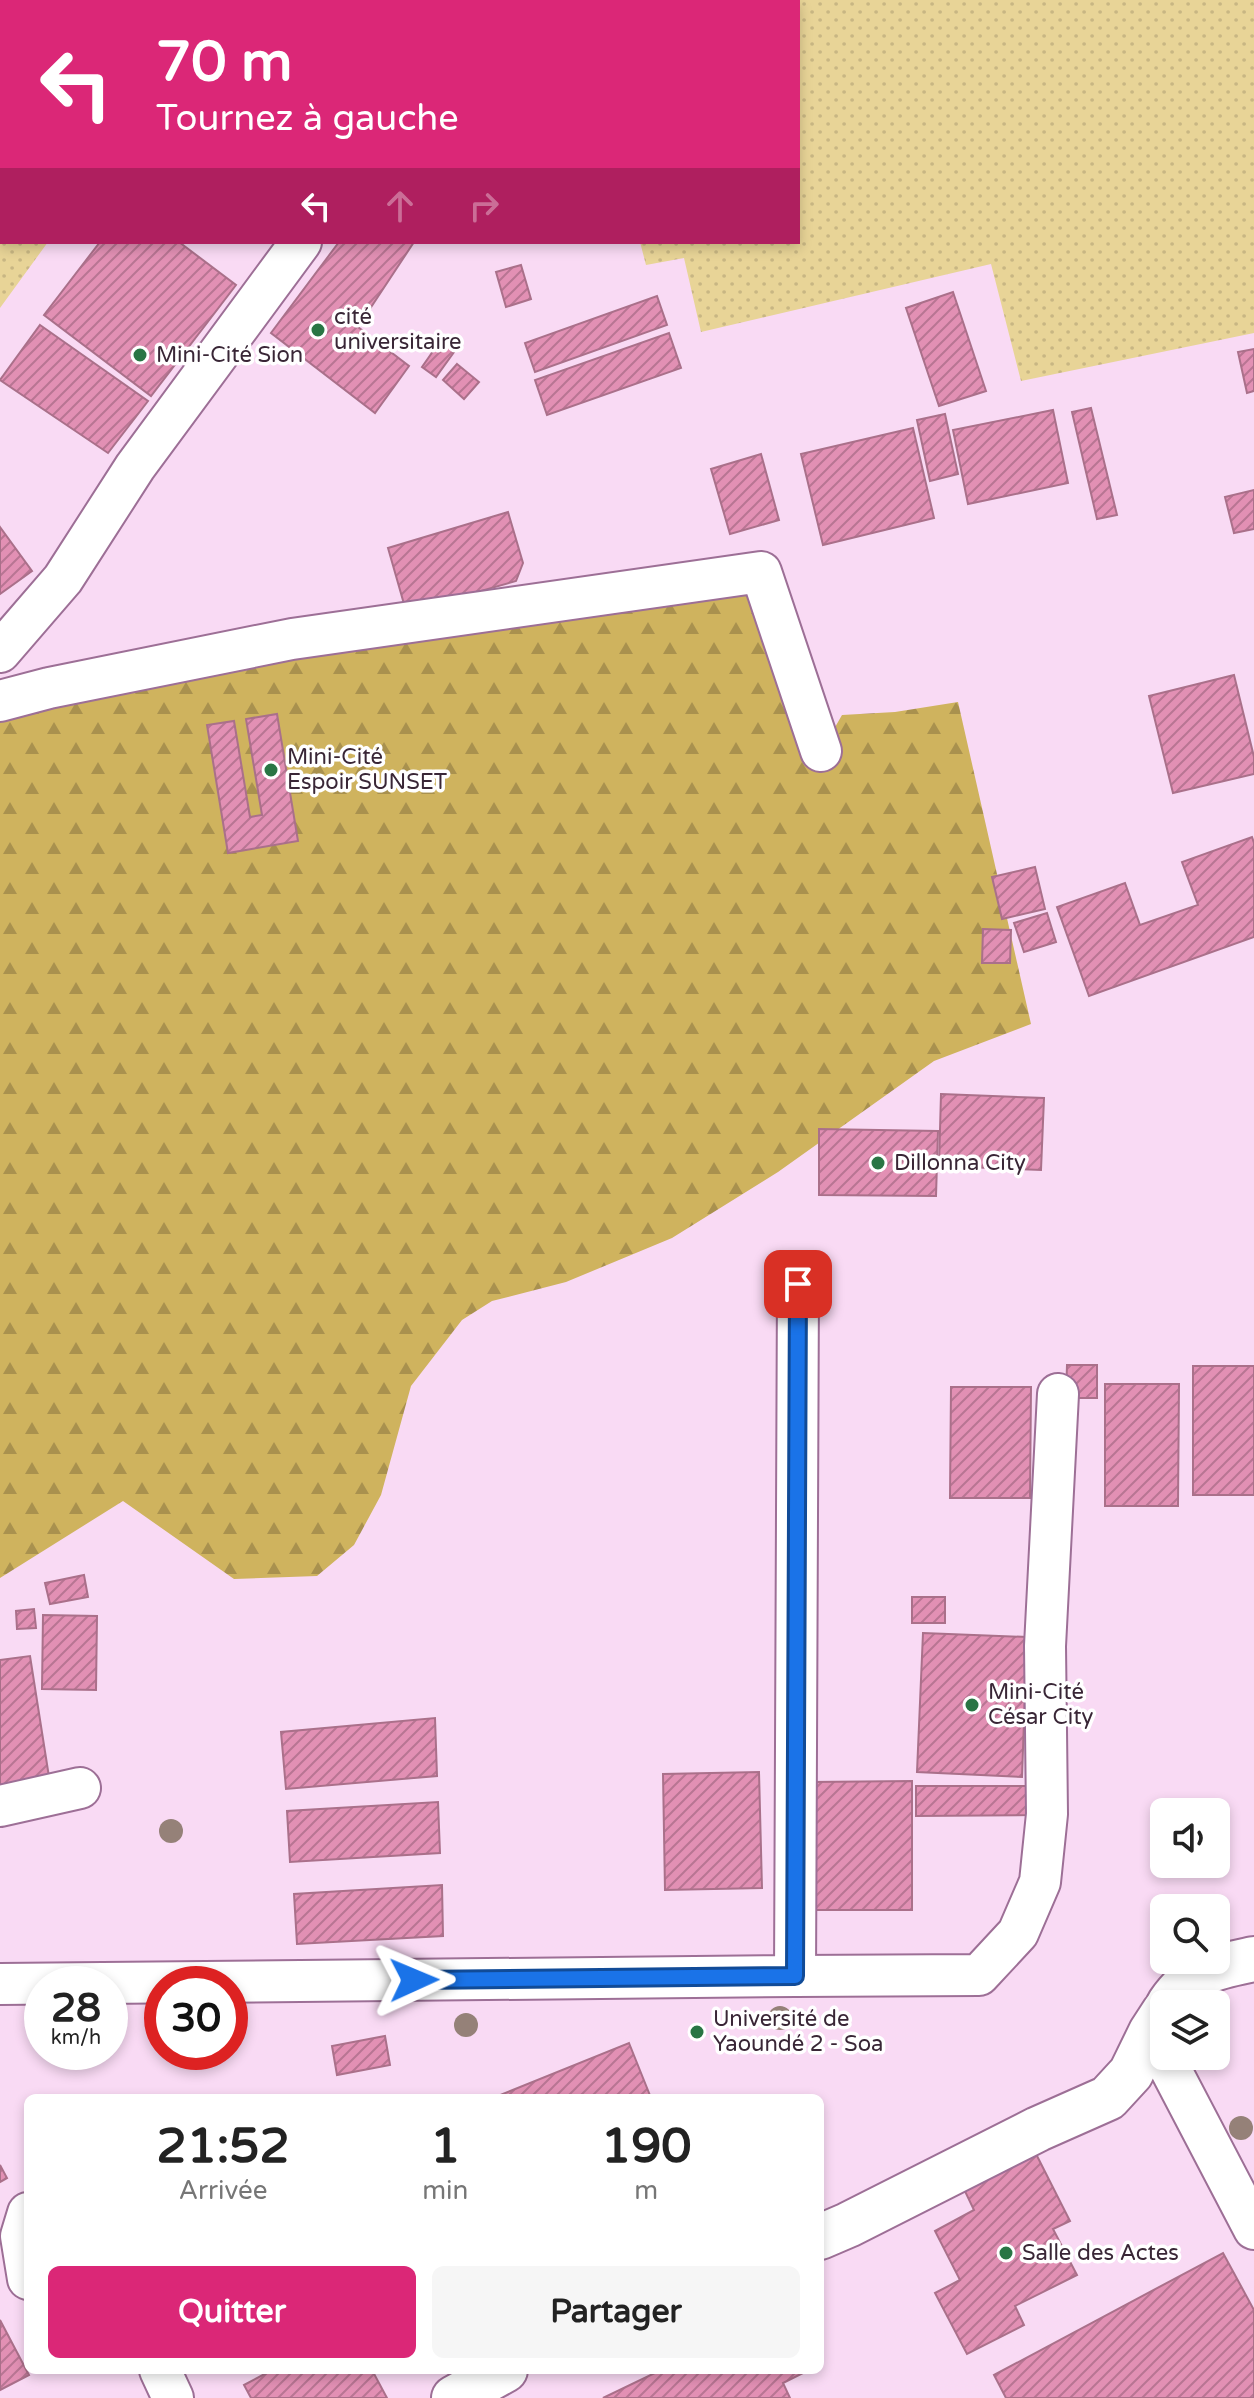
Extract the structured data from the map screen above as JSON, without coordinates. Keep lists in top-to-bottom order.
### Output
{
  "places": [
    "cité universitaire",
    "Mini-Cité Sion",
    "Mini-Cité Espoir SUNSET",
    "Dillonna City",
    "Mini-Cité César City",
    "Université de Yaoundé 2 - Soa",
    "Salle des Actes"
  ],
  "page": {
    "turn": ["70 m", "Tournez à gauche"],
    "speed": "28 km/h",
    "limit": "30",
    "eta": [
      "21:52",
      "Arrivée",
      "1",
      "min",
      "190",
      "m"
    ],
    "buttons": ["Quitter", "Partager"]
  }
}
